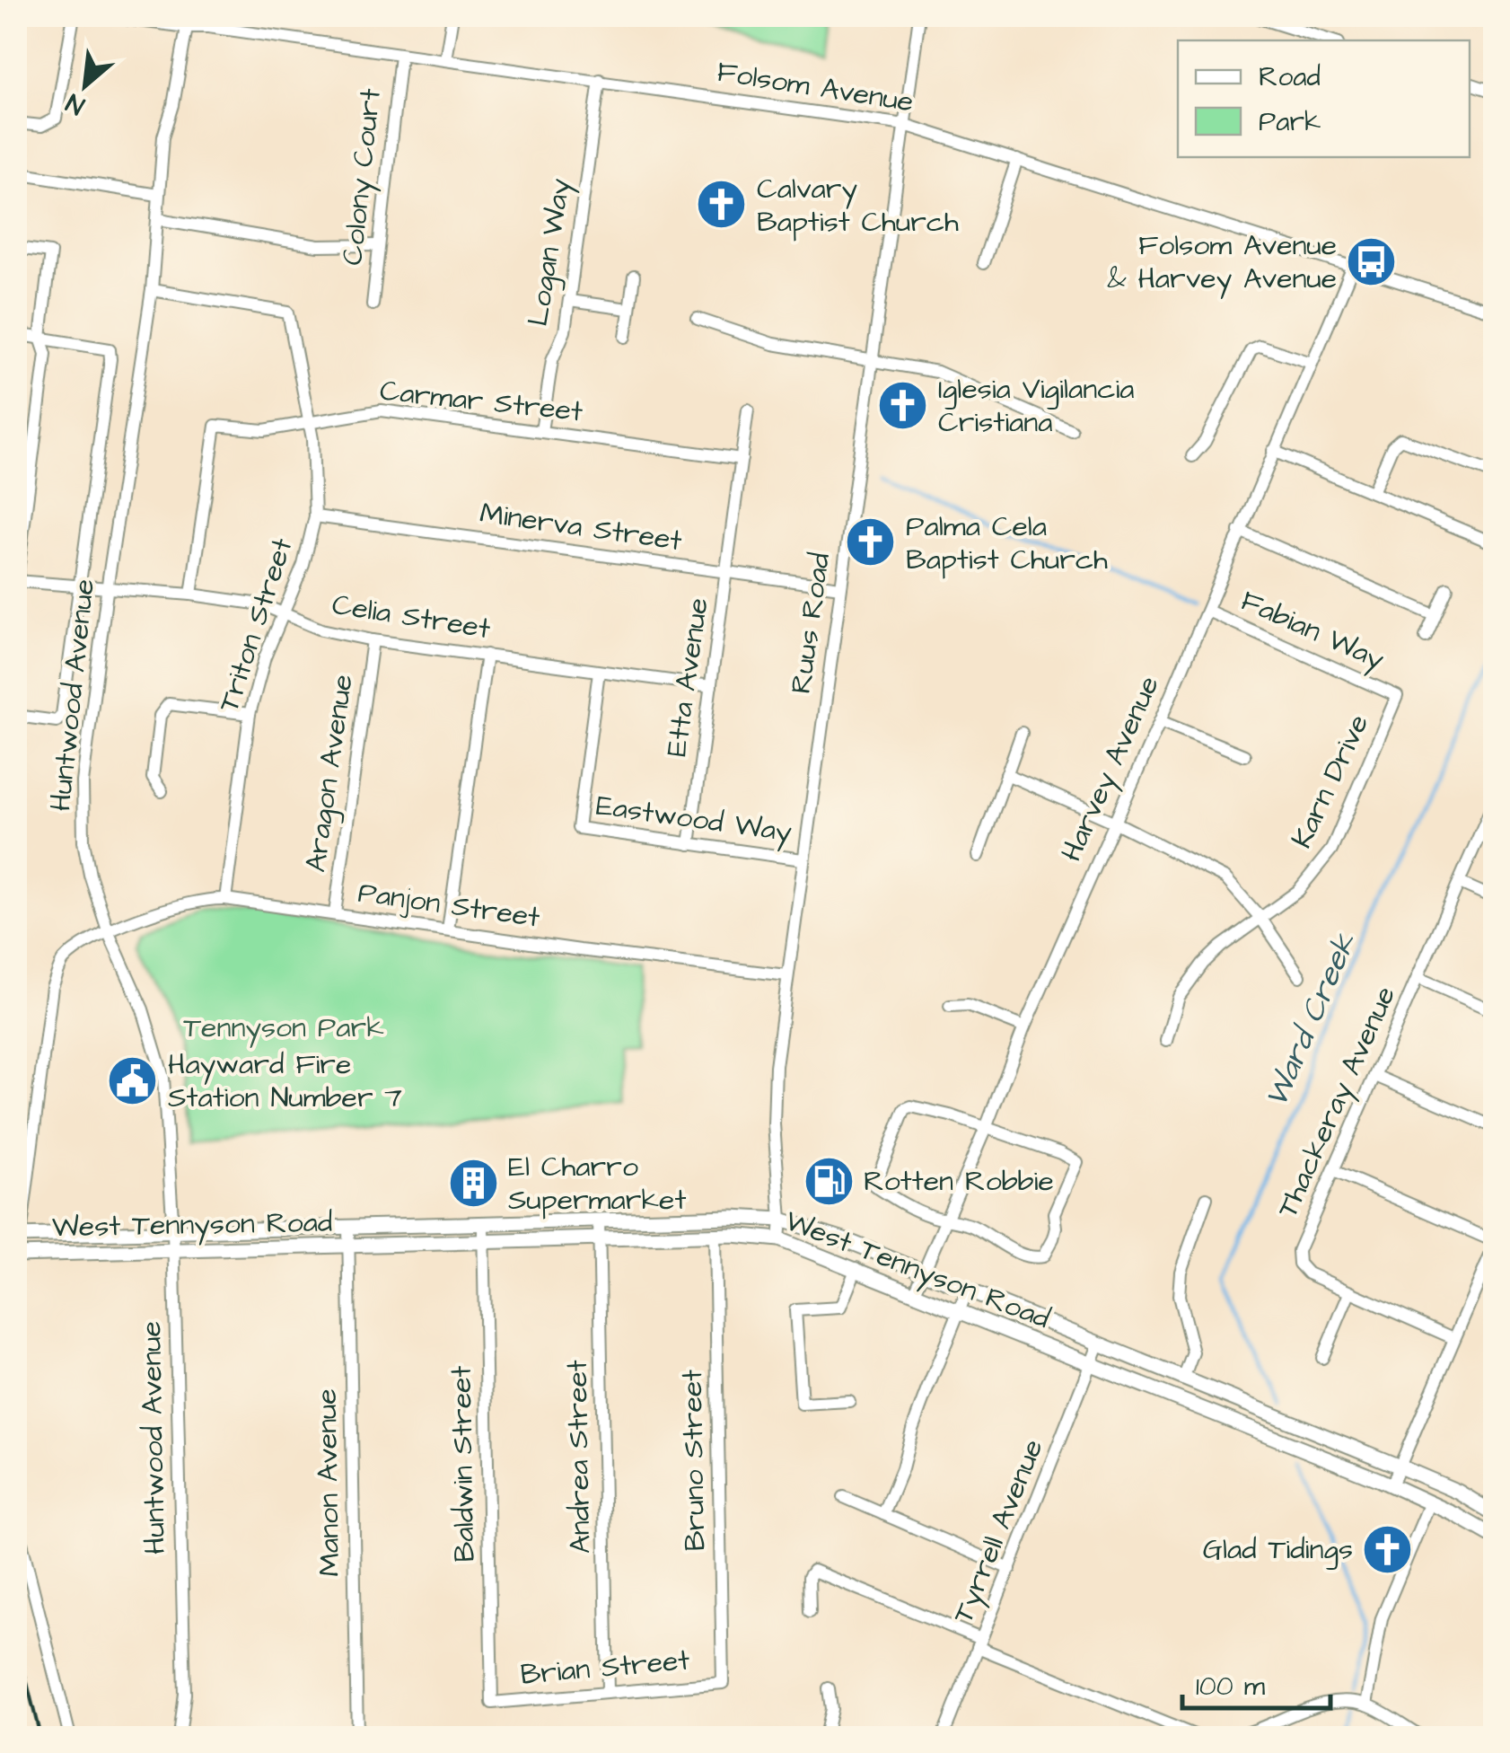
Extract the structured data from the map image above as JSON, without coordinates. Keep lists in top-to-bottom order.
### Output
{
  "streets": {
    "main road": ["West Tennyson Road"],
    "street": [
      "Folsom Avenue",
      "Colony Court",
      "Logan Way",
      "Carmar Street",
      "Minerva Street",
      "Celia Street",
      "Ruus Road",
      "Triton Street",
      "Fabian Way",
      "Etta Avenue",
      "Huntwood Avenue",
      "Harvey Avenue",
      "Aragon Avenue",
      "Karn Drive",
      "Eastwood Way",
      "Panjon Street",
      "Thackeray Avenue",
      "Andrea Street",
      "Bruno Street",
      "Baldwin Street",
      "Manon Avenue",
      "Tyrrell Avenue",
      "Brian Street"
    ]
  },
  "crossings": [
    ["Folsom Avenue", "Colony Court"],
    ["Folsom Avenue", "Logan Way"],
    ["Folsom Avenue", "Ruus Road"],
    ["Folsom Avenue", "Huntwood Avenue"],
    ["Folsom Avenue", "Harvey Avenue"],
    ["Logan Way", "Carmar Street"],
    ["Carmar Street", "Celia Street"],
    ["Carmar Street", "Triton Street"],
    ["Carmar Street", "Etta Avenue"],
    ["Minerva Street", "Ruus Road"],
    ["Minerva Street", "Triton Street"],
    ["Minerva Street", "Etta Avenue"],
    ["Celia Street", "Triton Street"],
    ["Celia Street", "Etta Avenue"],
    ["Celia Street", "Huntwood Avenue"],
    ["Celia Street", "Aragon Avenue"],
    ["Celia Street", "Eastwood Way"],
    ["Ruus Road", "Eastwood Way"],
    ["Ruus Road", "Panjon Street"],
    ["Ruus Road", "West Tennyson Road"],
    ["Triton Street", "Huntwood Avenue"],
    ["Triton Street", "Panjon Street"],
    ["Fabian Way", "Harvey Avenue"],
    ["Fabian Way", "Karn Drive"],
    ["Etta Avenue", "Eastwood Way"],
    ["Huntwood Avenue", "Panjon Street"],
    ["Huntwood Avenue", "West Tennyson Road"],
    ["Harvey Avenue", "West Tennyson Road"],
    ["Aragon Avenue", "Panjon Street"],
    ["Panjon Street", "West Tennyson Road"],
    ["West Tennyson Road", "Andrea Street"],
    ["West Tennyson Road", "Bruno Street"],
    ["West Tennyson Road", "Baldwin Street"],
    ["West Tennyson Road", "Manon Avenue"],
    ["West Tennyson Road", "Tyrrell Avenue"],
    ["Andrea Street", "Brian Street"],
    ["Bruno Street", "Brian Street"],
    ["Baldwin Street", "Brian Street"]
  ],
  "water": ["Ward Creek"],
  "parks": ["Tennyson Park"],
  "places": {
    "church": [
      "Calvary Baptist Church",
      "Iglesia Vigilancia Cristiana",
      "Palma Cela Baptist Church",
      "Glad Tidings"
    ],
    "bus stop": ["Folsom Avenue & Harvey Avenue"],
    "public building": ["Hayward Fire Station Number 7"],
    "fuel station": ["Rotten Robbie"],
    "building": ["El Charro Supermarket"]
  },
  "legend": ["Road", "Park"],
  "scale_bar": "100 m",
  "north": "bottom left"
}
